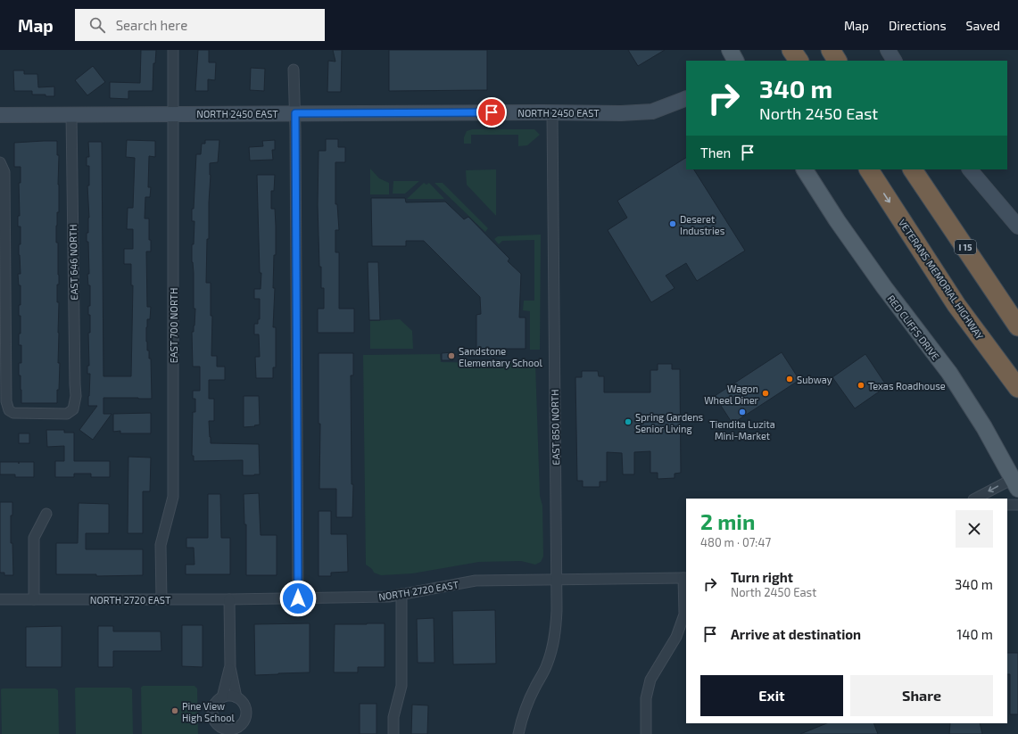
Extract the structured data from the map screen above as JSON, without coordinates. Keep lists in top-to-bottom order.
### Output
{
  "streets": {
    "highway": ["I 15", "VETERANS MEMORIAL HIGHWAY"],
    "main road": ["RED CLIFFS DRIVE"],
    "street": [
      "NORTH 2450 EAST",
      "EAST 646 NORTH",
      "EAST 700 NORTH",
      "EAST 850 NORTH",
      "NORTH 2720 EAST"
    ]
  },
  "crossings": [
    ["NORTH 2450 EAST", "EAST 646 NORTH"],
    ["NORTH 2450 EAST", "EAST 700 NORTH"],
    ["NORTH 2450 EAST", "EAST 850 NORTH"],
    ["EAST 700 NORTH", "NORTH 2720 EAST"],
    ["EAST 850 NORTH", "NORTH 2720 EAST"]
  ],
  "places": [
    "Deseret Industries",
    "Sandstone Elementary School",
    "Subway",
    "Texas Roadhouse",
    "Wagon Wheel Diner",
    "Tiendita Luzita Mini-Market",
    "Spring Gardens Senior Living",
    "Pine View High School"
  ],
  "page": {
    "header": "Map",
    "search": "Search here",
    "nav": ["Map", "Directions", "Saved"],
    "turn": ["340 m", "North 2450 East"],
    "then": "Then",
    "heading": ["2 min", "480 m · 07:47"],
    "list": [
      {
        "name": "Turn right",
        "note": "North 2450 East",
        "value": "340 m"
      },
      {
        "name": "Arrive at destination",
        "value": "140 m"
      }
    ],
    "buttons": ["Exit", "Share"]
  }
}
